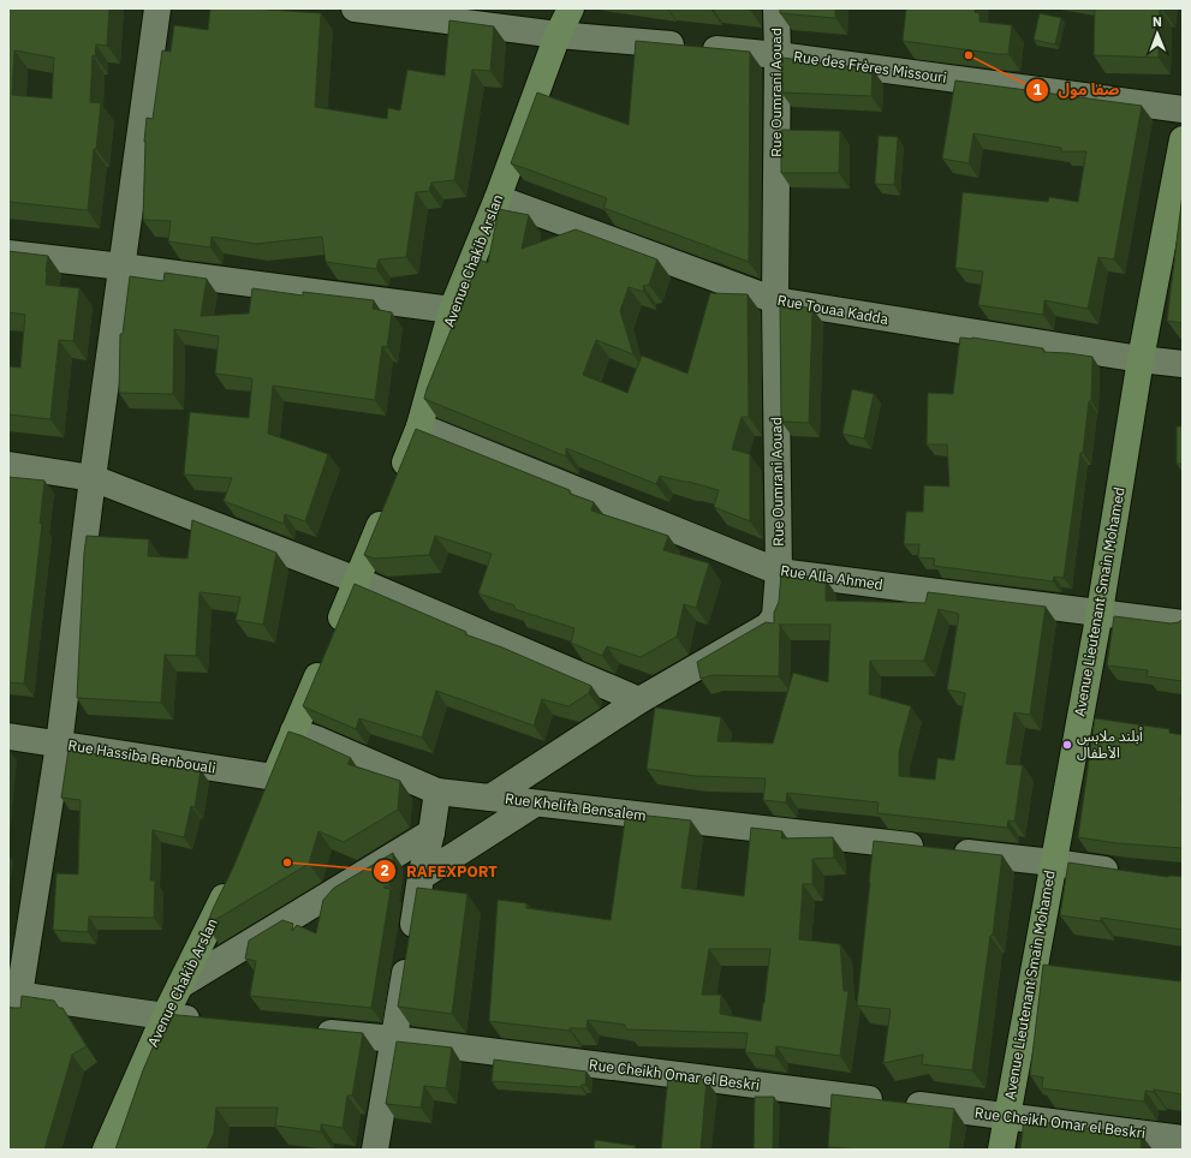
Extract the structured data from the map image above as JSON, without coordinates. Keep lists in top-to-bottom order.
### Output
{
  "streets": {
    "main road": ["Avenue Chakib Arslan", "Avenue Lieutenant Smain Mohamed"],
    "street": [
      "Rue des Frères Missouri",
      "Rue Oumrani Aouad",
      "Rue Touaa Kadda",
      "Rue Alla Ahmed",
      "Rue Hassiba Benbouali",
      "Rue Khelifa Bensalem",
      "Rue Cheikh Omar el Beskri"
    ]
  },
  "crossings": [
    ["Rue des Frères Missouri", "Rue Oumrani Aouad"],
    ["Rue des Frères Missouri", "Avenue Chakib Arslan"],
    ["Rue Oumrani Aouad", "Rue Touaa Kadda"],
    ["Rue Oumrani Aouad", "Rue Alla Ahmed"],
    ["Rue Oumrani Aouad", "Rue Khelifa Bensalem"],
    ["Avenue Chakib Arslan", "Rue Touaa Kadda"],
    ["Avenue Chakib Arslan", "Rue Alla Ahmed"],
    ["Avenue Chakib Arslan", "Rue Hassiba Benbouali"],
    ["Avenue Chakib Arslan", "Rue Khelifa Bensalem"],
    ["Rue Touaa Kadda", "Avenue Lieutenant Smain Mohamed"],
    ["Rue Alla Ahmed", "Avenue Lieutenant Smain Mohamed"],
    ["Avenue Lieutenant Smain Mohamed", "Rue Khelifa Bensalem"],
    ["Avenue Lieutenant Smain Mohamed", "Rue Cheikh Omar el Beskri"]
  ],
  "places": ["صفا مول", "أبلند ملابس اﻷطفال", "RAFEXPORT"],
  "north": "top"
}
